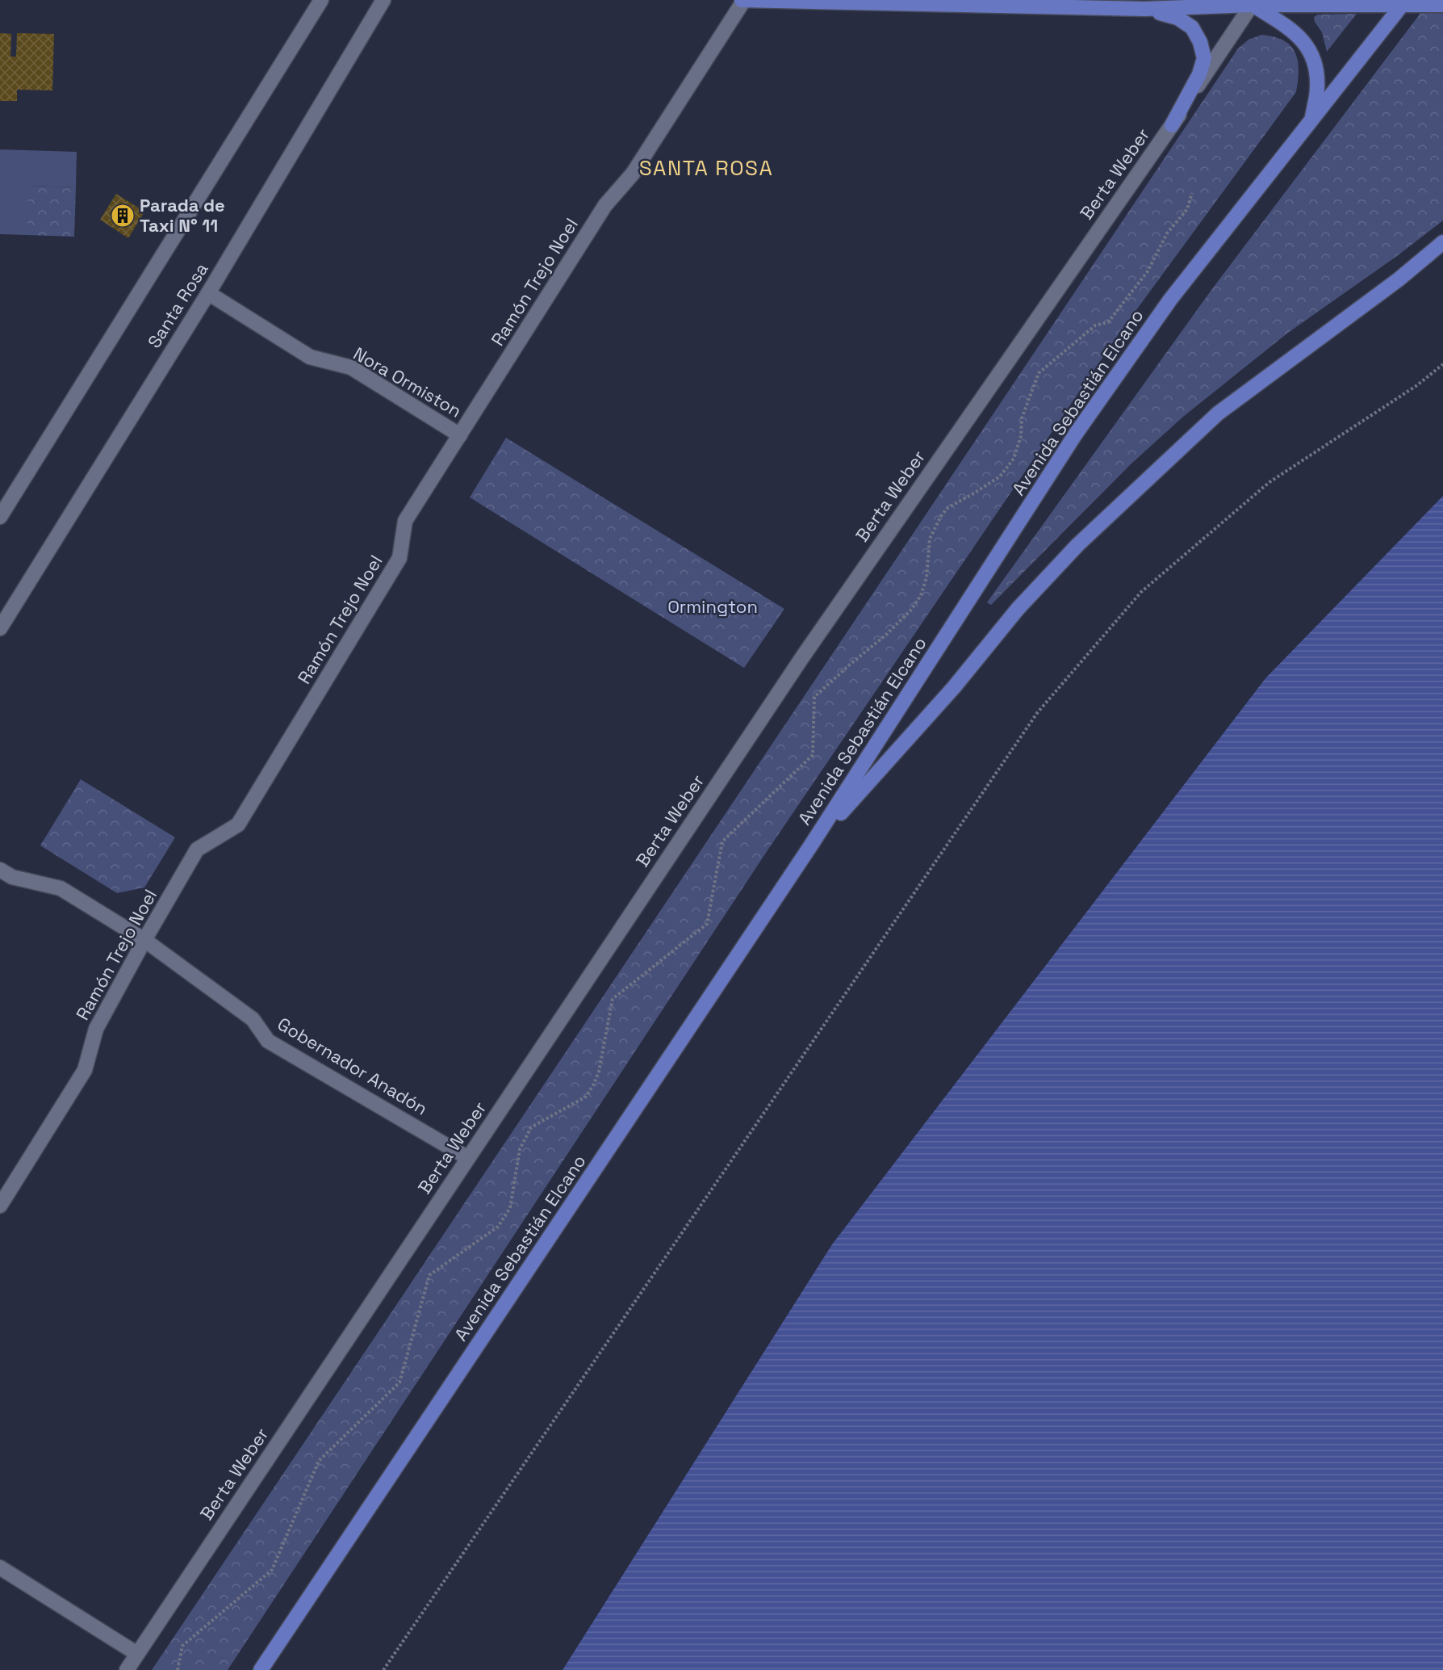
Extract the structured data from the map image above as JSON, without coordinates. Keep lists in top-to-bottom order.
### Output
{
  "streets": {
    "main road": ["Avenida Sebastián Elcano"],
    "street": [
      "Berta Weber",
      "Ramón Trejo Noel",
      "Santa Rosa",
      "Nora Ormiston",
      "Gobernador Anadón"
    ]
  },
  "crossings": [
    ["Berta Weber", "Gobernador Anadón"],
    ["Ramón Trejo Noel", "Nora Ormiston"],
    ["Ramón Trejo Noel", "Gobernador Anadón"],
    ["Santa Rosa", "Nora Ormiston"]
  ],
  "districts": ["SANTA ROSA"],
  "parks": ["Ormington"],
  "places": {
    "building": ["Parada de Taxi N° 11"]
  }
}
